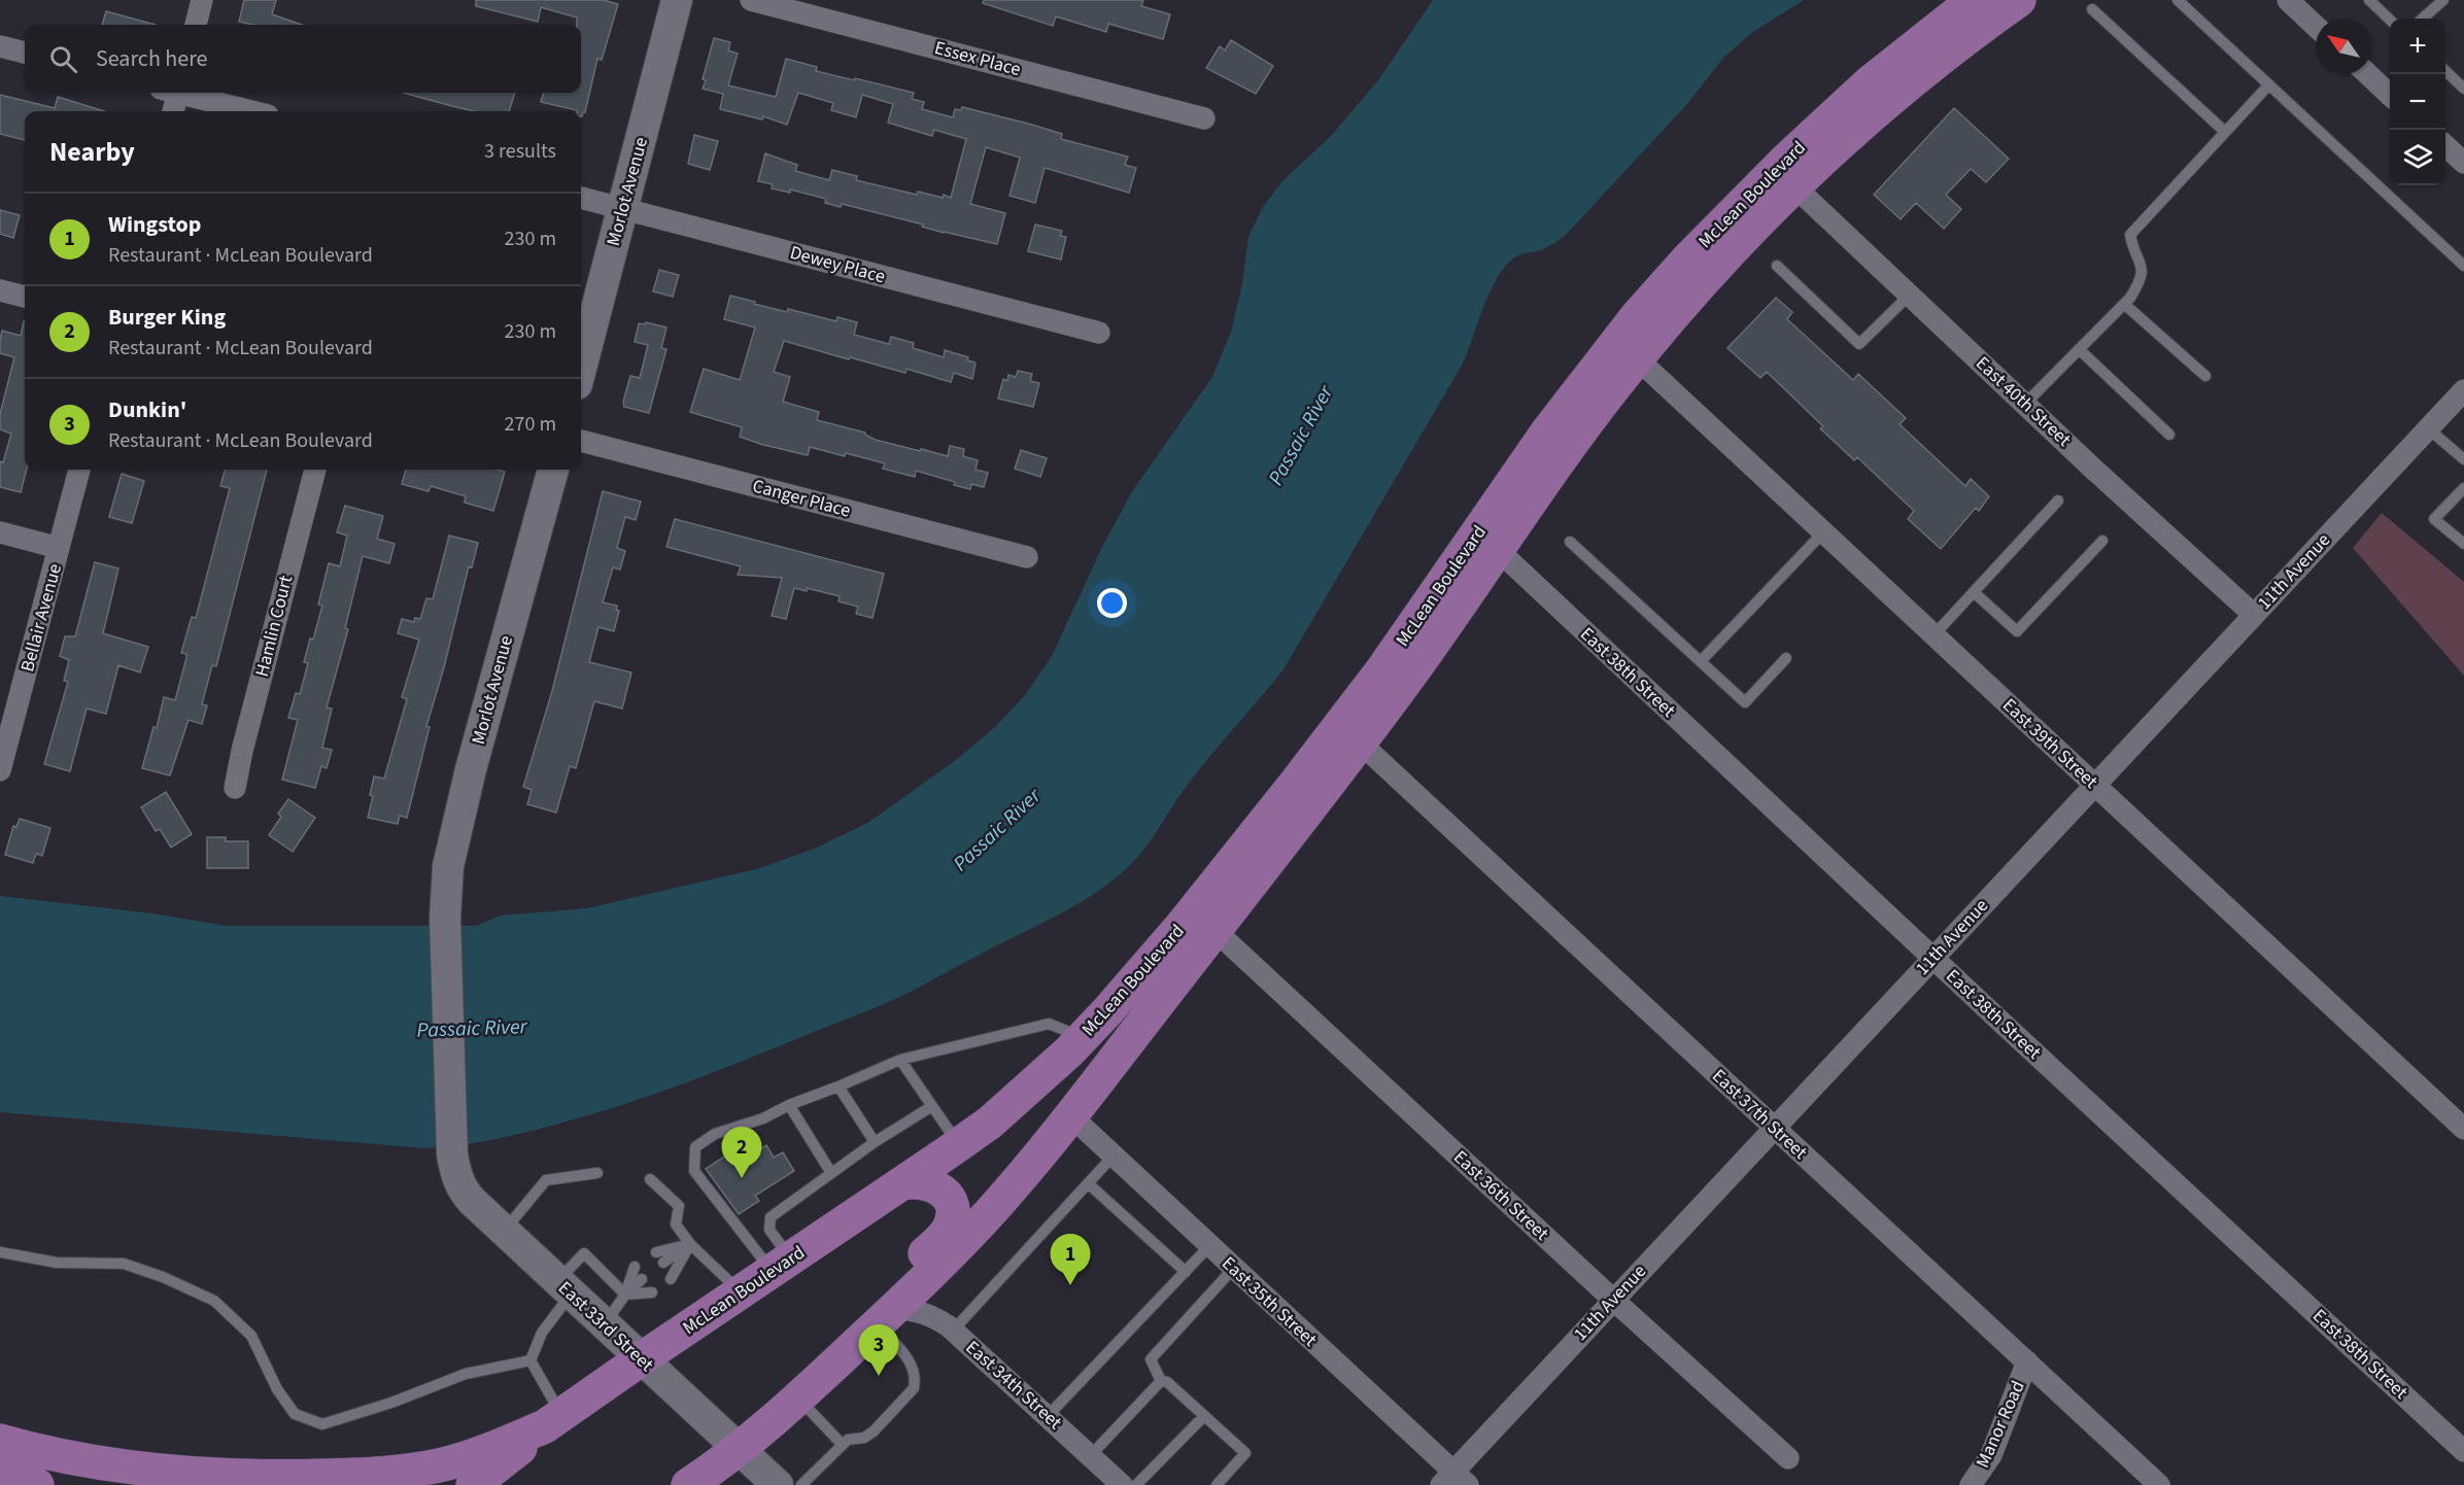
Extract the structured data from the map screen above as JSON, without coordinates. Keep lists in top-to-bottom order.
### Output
{
  "streets": {
    "main road": ["Morlot Avenue", "McLean Boulevard", "East 33rd Street"],
    "street": [
      "Essex Place",
      "Dewey Place",
      "East 40th Street",
      "Canger Place",
      "11th Avenue",
      "Bellair Avenue",
      "Hamlin Court",
      "East 38th Street",
      "East 39th Street",
      "East 37th Street",
      "East 36th Street",
      "East 35th Street",
      "East 34th Street",
      "Manor Road"
    ]
  },
  "crossings": [
    ["Morlot Avenue", "Dewey Place"],
    ["Morlot Avenue", "East 33rd Street"],
    ["McLean Boulevard", "East 40th Street"],
    ["McLean Boulevard", "East 38th Street"],
    ["McLean Boulevard", "East 39th Street"],
    ["McLean Boulevard", "East 37th Street"],
    ["McLean Boulevard", "East 36th Street"],
    ["McLean Boulevard", "East 35th Street"],
    ["McLean Boulevard", "East 33rd Street"],
    ["McLean Boulevard", "East 34th Street"],
    ["East 40th Street", "11th Avenue"],
    ["11th Avenue", "East 38th Street"],
    ["11th Avenue", "East 39th Street"],
    ["11th Avenue", "East 37th Street"],
    ["11th Avenue", "East 36th Street"],
    ["11th Avenue", "East 35th Street"],
    ["East 37th Street", "Manor Road"]
  ],
  "water": ["Passaic River"],
  "north": "top left",
  "page": {
    "map_buttons": ["+", "−"],
    "search": "Search here",
    "heading": ["Nearby", "3 results"],
    "list": [
      {
        "mark": "1",
        "name": "Wingstop",
        "note": "Restaurant · McLean Boulevard",
        "value": "230 m"
      },
      {
        "mark": "2",
        "name": "Burger King",
        "note": "Restaurant · McLean Boulevard",
        "value": "230 m"
      },
      {
        "mark": "3",
        "name": "Dunkin'",
        "note": "Restaurant · McLean Boulevard",
        "value": "270 m"
      }
    ],
    "pins": ["2", "1", "3"]
  }
}
